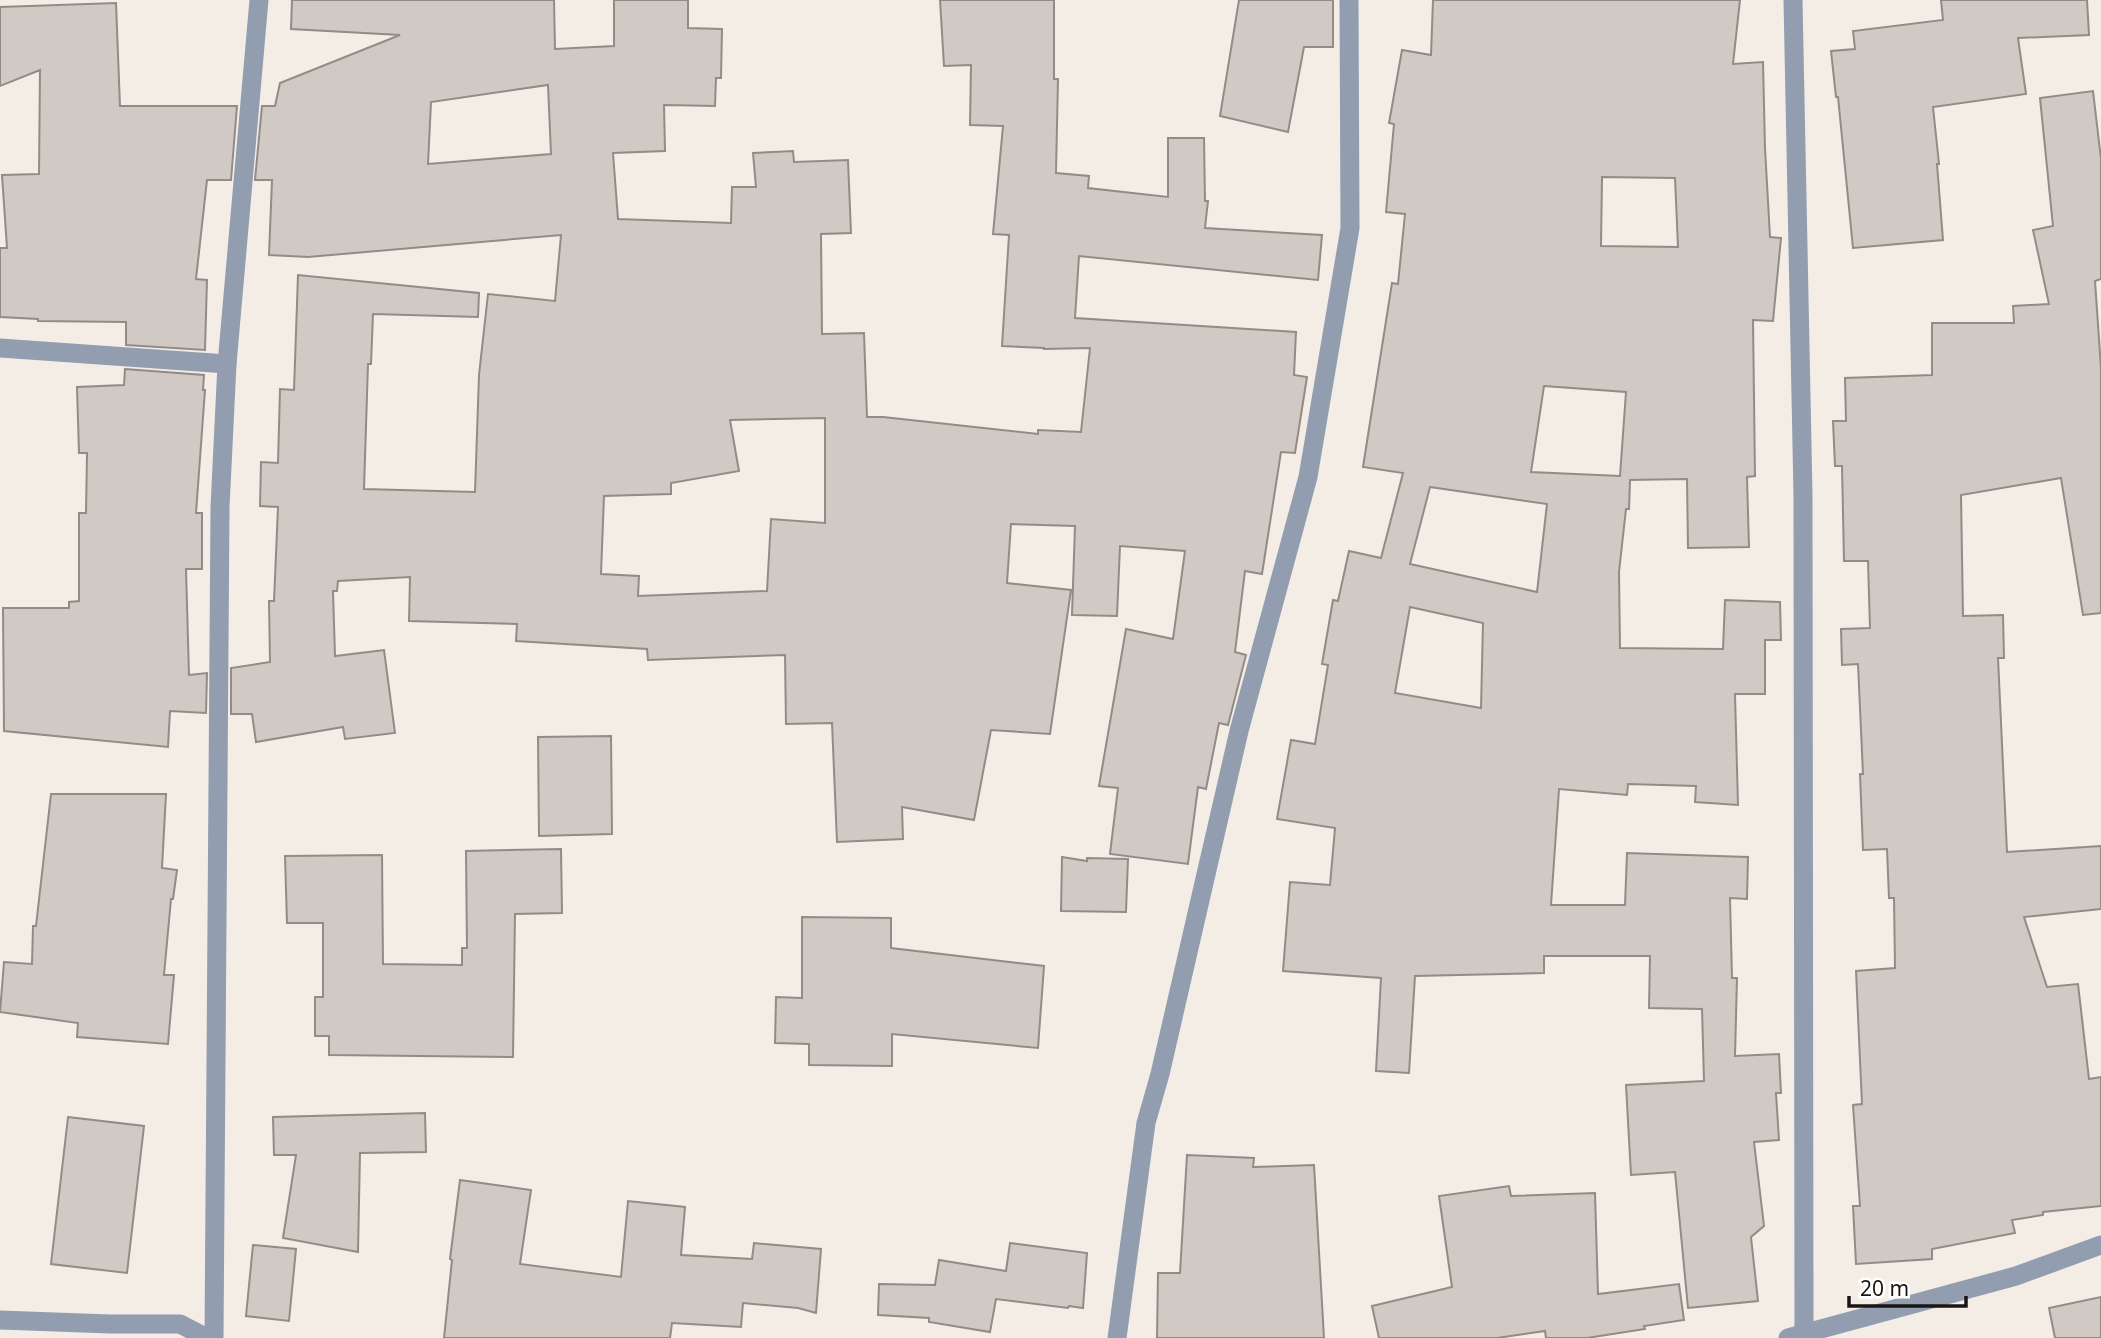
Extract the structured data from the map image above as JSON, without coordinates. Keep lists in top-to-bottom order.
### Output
{
  "scale_bar": "20 m"
}
